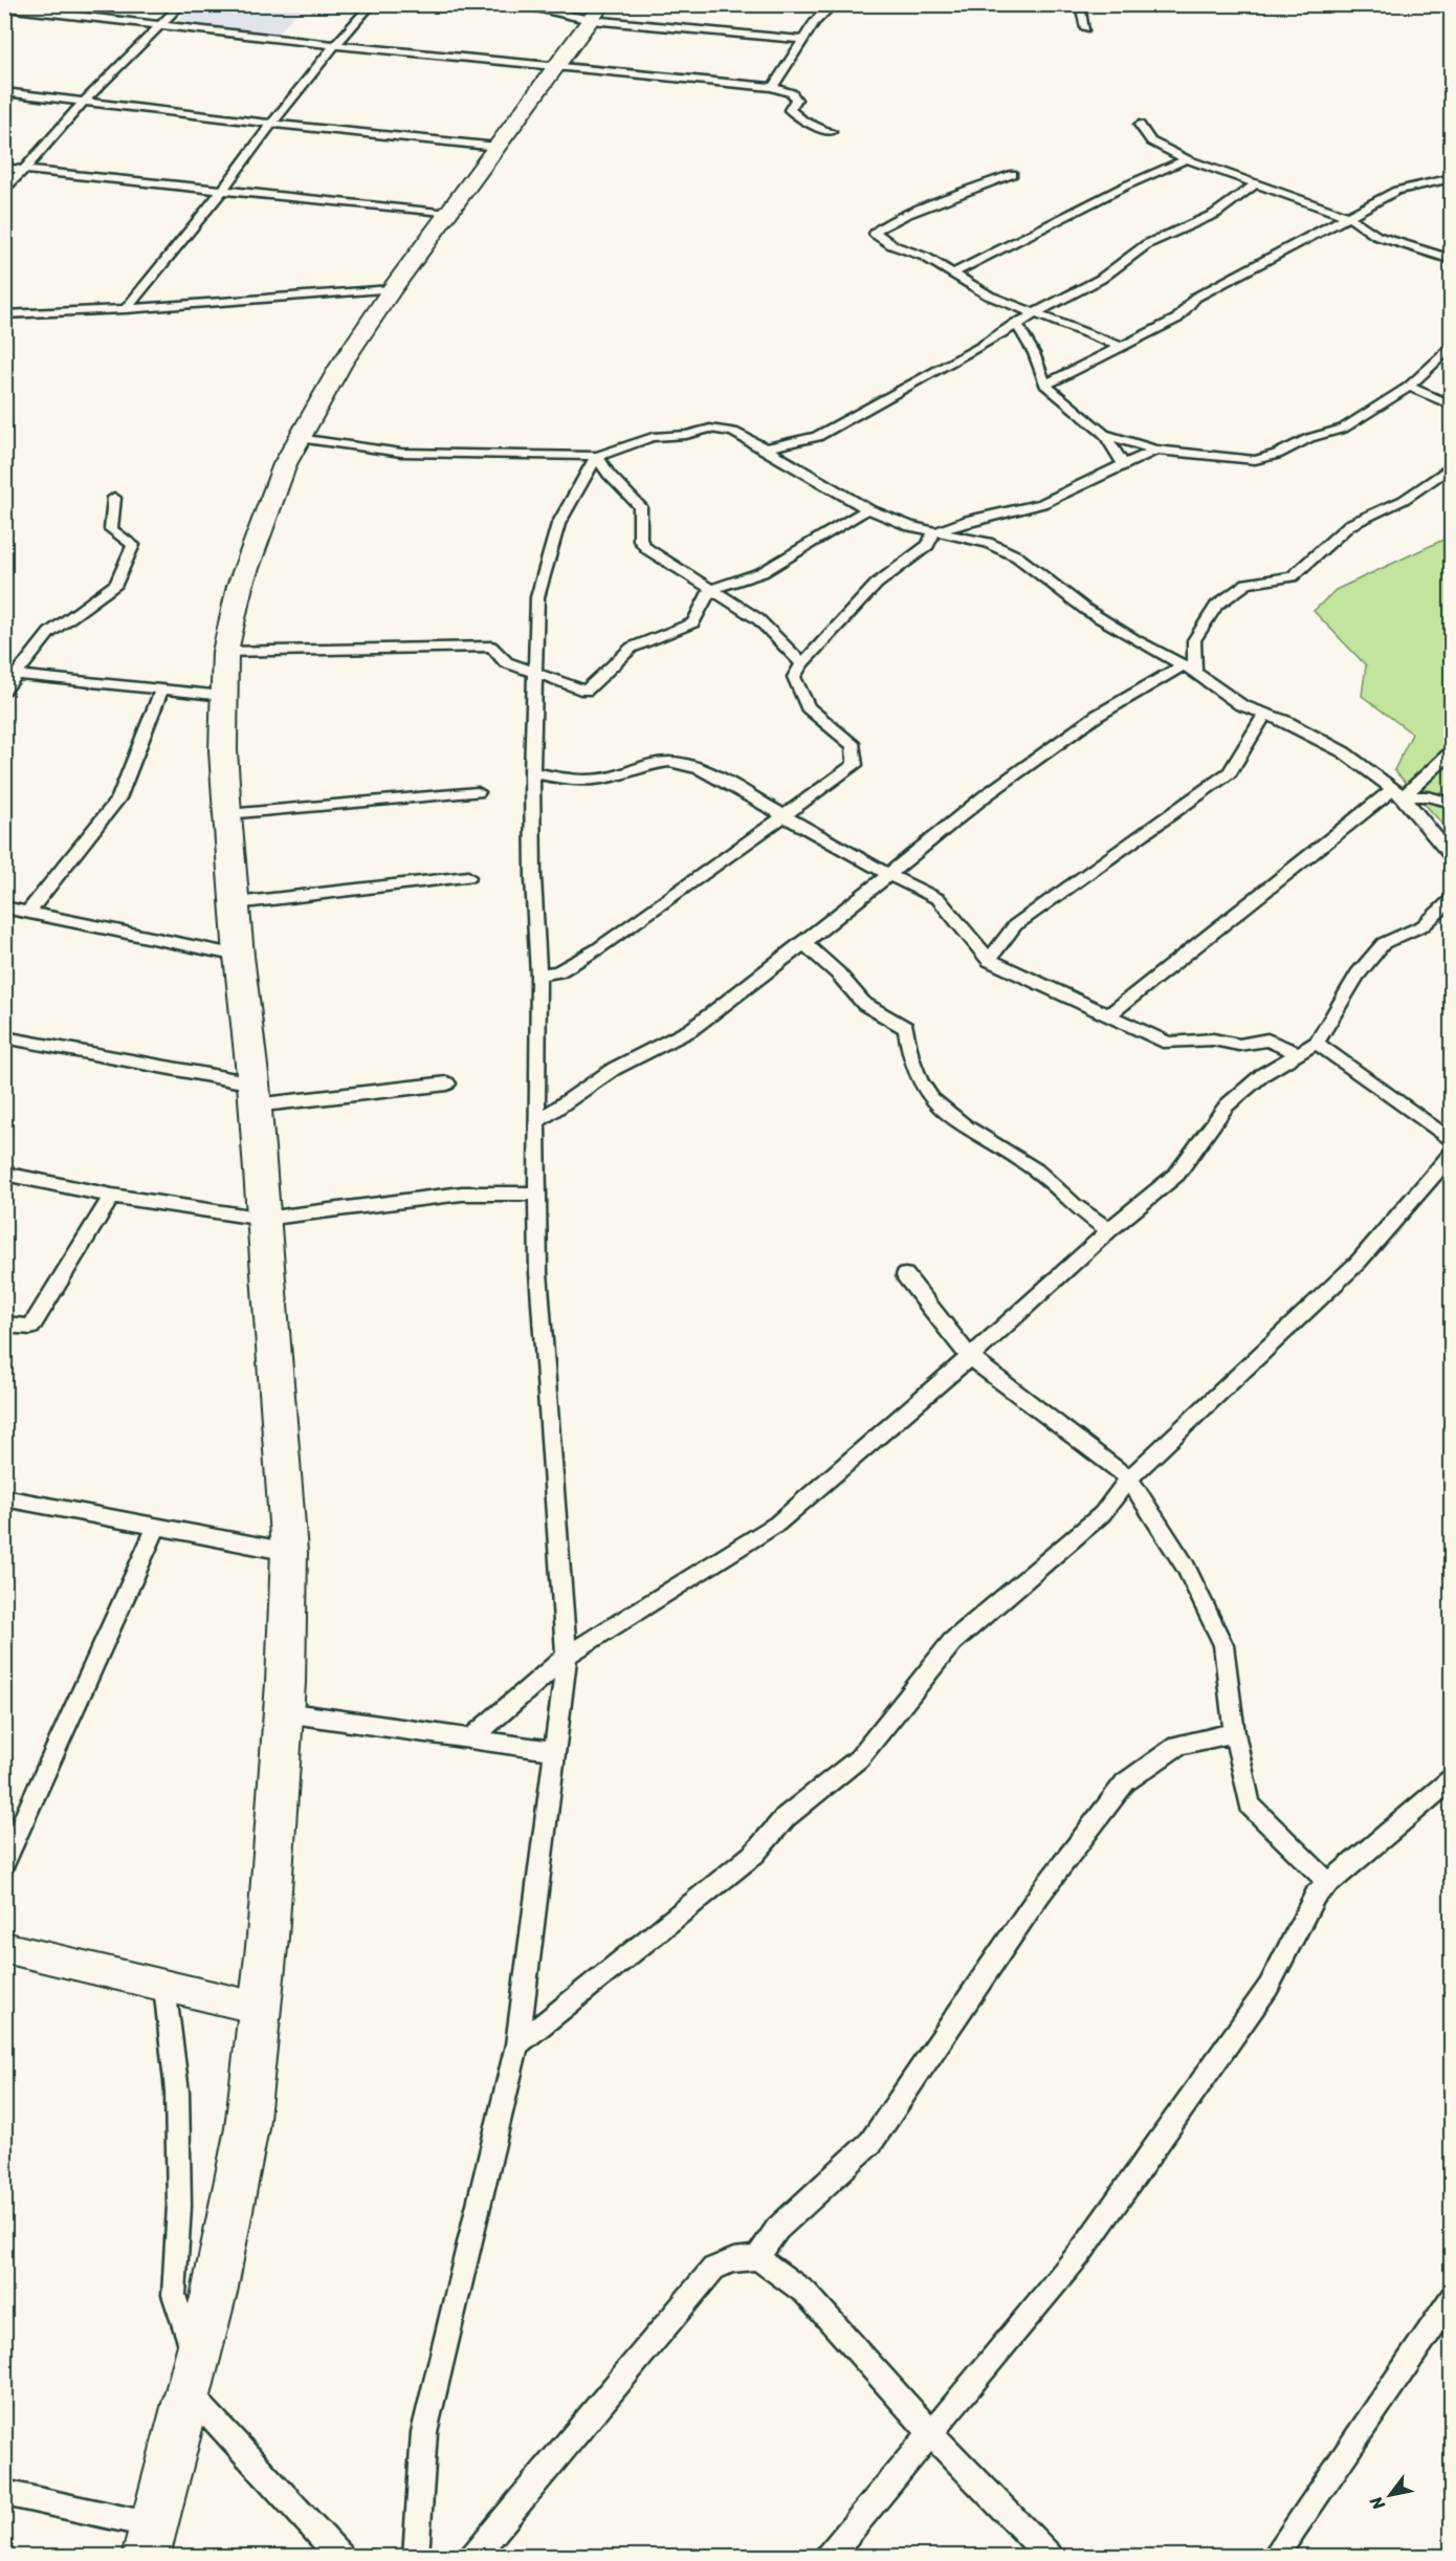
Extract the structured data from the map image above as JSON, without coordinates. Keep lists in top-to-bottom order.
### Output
{
  "north": "bottom left"
}
